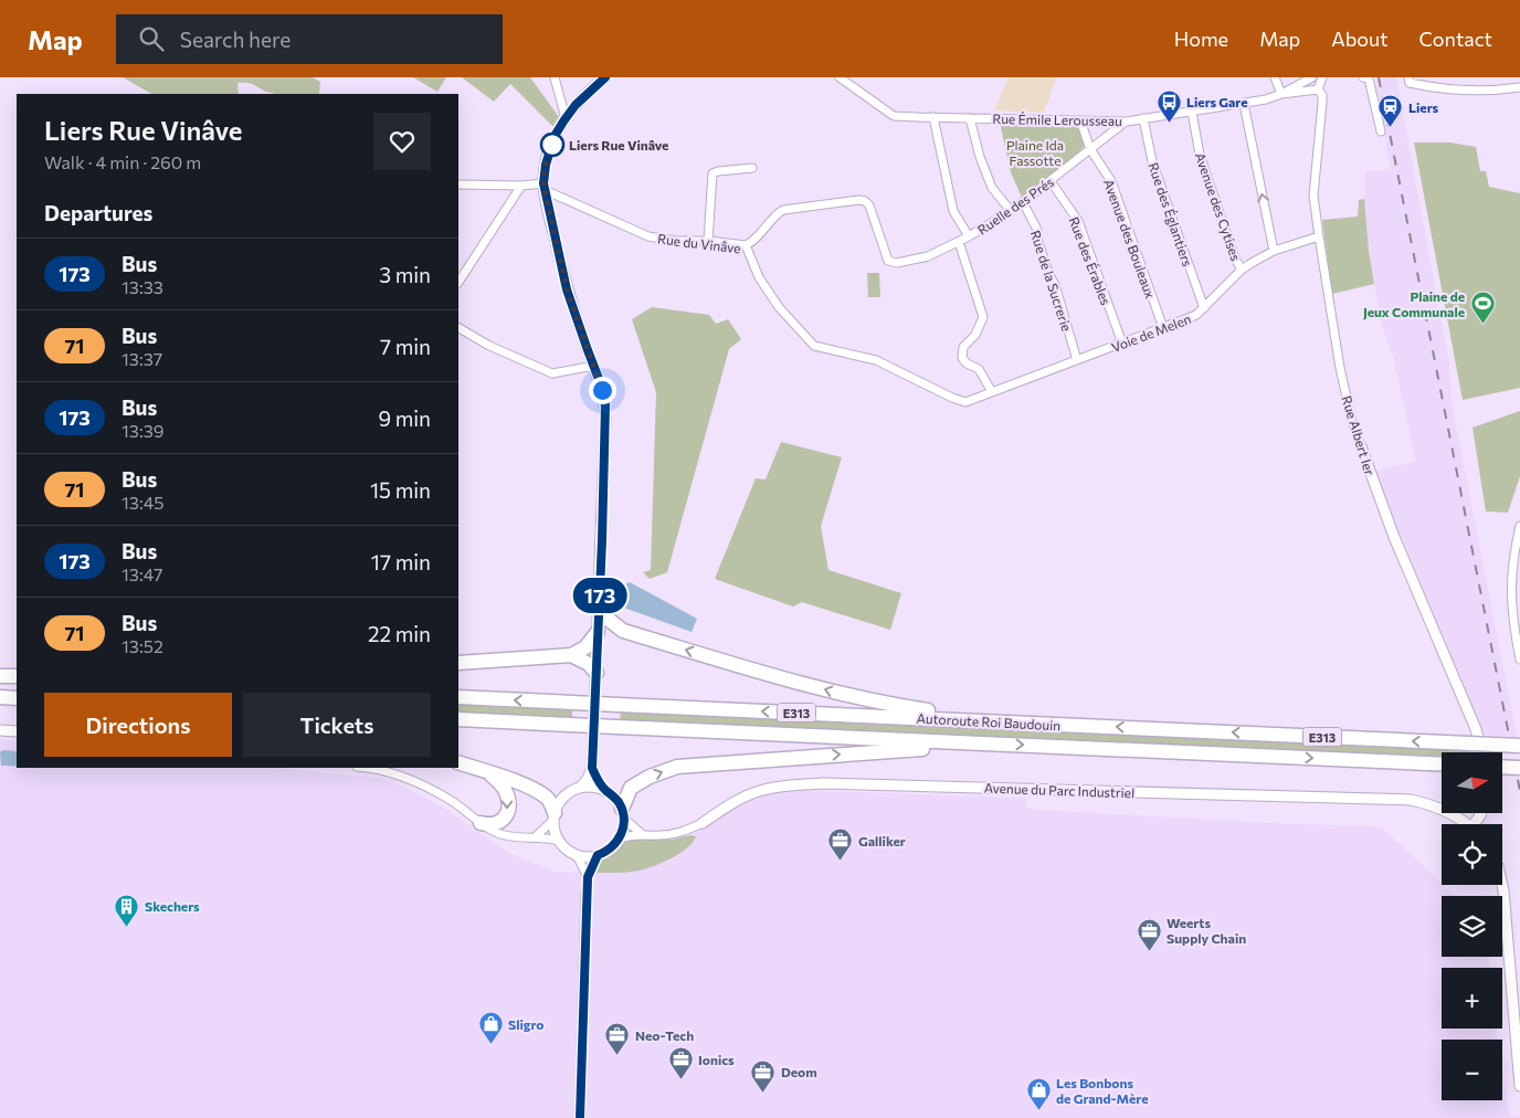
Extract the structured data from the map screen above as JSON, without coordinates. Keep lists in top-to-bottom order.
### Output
{
  "streets": {
    "highway": ["E313", "Autoroute Roi Baudouin"],
    "street": [
      "Rue Émile Lerousseau",
      "Ruelle des Prés",
      "Avenue des Cytises",
      "Rue des Églantiers",
      "Avenue des Bouleaux",
      "Rue du Vinâve",
      "Rue des Érables",
      "Rue de la Sucrerie",
      "Voie de Melen",
      "Rue Albert Ier",
      "Avenue du Parc Industriel"
    ]
  },
  "crossings": [
    ["Rue Émile Lerousseau", "Ruelle des Prés"],
    ["Rue Émile Lerousseau", "Avenue des Cytises"],
    ["Rue Émile Lerousseau", "Rue des Églantiers"],
    ["Rue Émile Lerousseau", "Avenue des Bouleaux"],
    ["Rue Émile Lerousseau", "Rue Albert Ier"],
    ["Ruelle des Prés", "Avenue des Bouleaux"],
    ["Ruelle des Prés", "Rue du Vinâve"],
    ["Ruelle des Prés", "Rue des Érables"],
    ["Ruelle des Prés", "Rue de la Sucrerie"],
    ["Avenue des Cytises", "Voie de Melen"],
    ["Rue des Églantiers", "Voie de Melen"],
    ["Avenue des Bouleaux", "Voie de Melen"],
    ["Rue du Vinâve", "Voie de Melen"],
    ["Rue des Érables", "Voie de Melen"],
    ["Rue de la Sucrerie", "Voie de Melen"],
    ["Voie de Melen", "Rue Albert Ier"]
  ],
  "parks": ["Plaine Ida Fassotte"],
  "places": {
    "bus stop": ["Liers Gare"],
    "station": ["Liers"],
    "other": ["Liers Rue Vinâve"],
    "sports": ["Plaine de Jeux Communale"],
    "office": [
      "Galliker",
      "Weerts Supply Chain",
      "Neo-Tech",
      "Ionics",
      "Deom"
    ],
    "building": ["Skechers"],
    "shop": ["Sligro", "Les Bonbons de Grand-Mère"]
  },
  "lines": ["bus line 173"],
  "north": "right",
  "page": {
    "header": "Map",
    "search": "Search here",
    "nav": [
      "Home",
      "Map",
      "About",
      "Contact"
    ],
    "on_map": "173",
    "heading": [
      ["Liers Rue Vinâve", "Walk · 4 min · 260 m"],
      "Departures"
    ],
    "list": [
      {
        "mark": "173",
        "name": "Bus",
        "note": "13:33",
        "value": "3 min"
      },
      {
        "mark": "71",
        "name": "Bus",
        "note": "13:37",
        "value": "7 min"
      },
      {
        "mark": "173",
        "name": "Bus",
        "note": "13:39",
        "value": "9 min"
      },
      {
        "mark": "71",
        "name": "Bus",
        "note": "13:45",
        "value": "15 min"
      },
      {
        "mark": "173",
        "name": "Bus",
        "note": "13:47",
        "value": "17 min"
      },
      {
        "mark": "71",
        "name": "Bus",
        "note": "13:52",
        "value": "22 min"
      }
    ],
    "buttons": ["Directions", "Tickets"],
    "map_buttons": ["+", "−"]
  }
}
